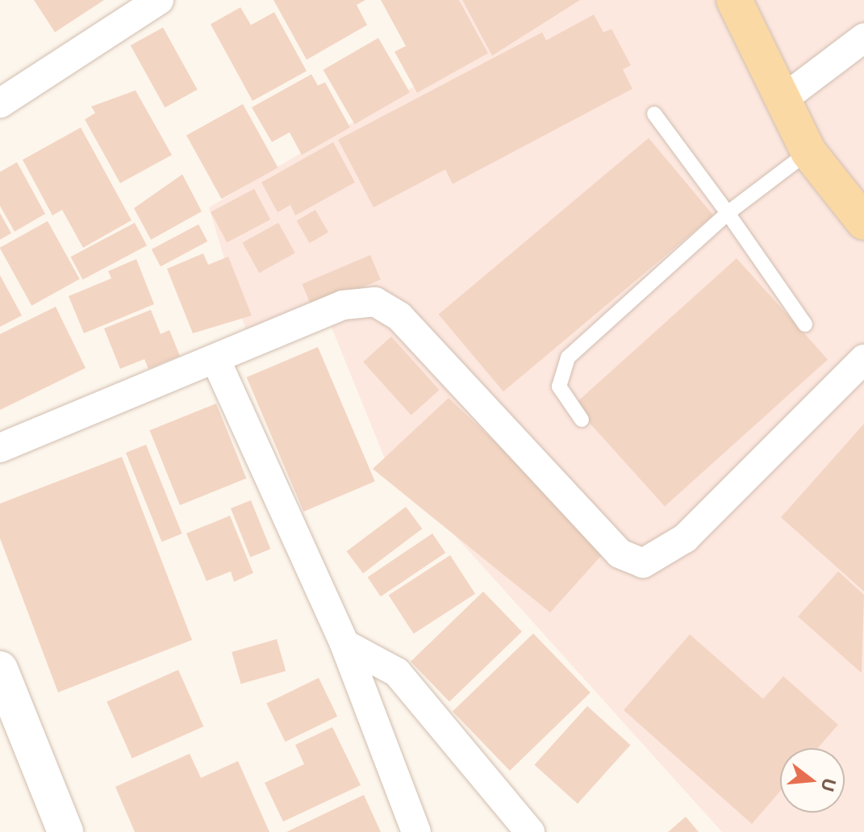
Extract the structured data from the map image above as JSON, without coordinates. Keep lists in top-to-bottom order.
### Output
{
  "north": "right"
}
